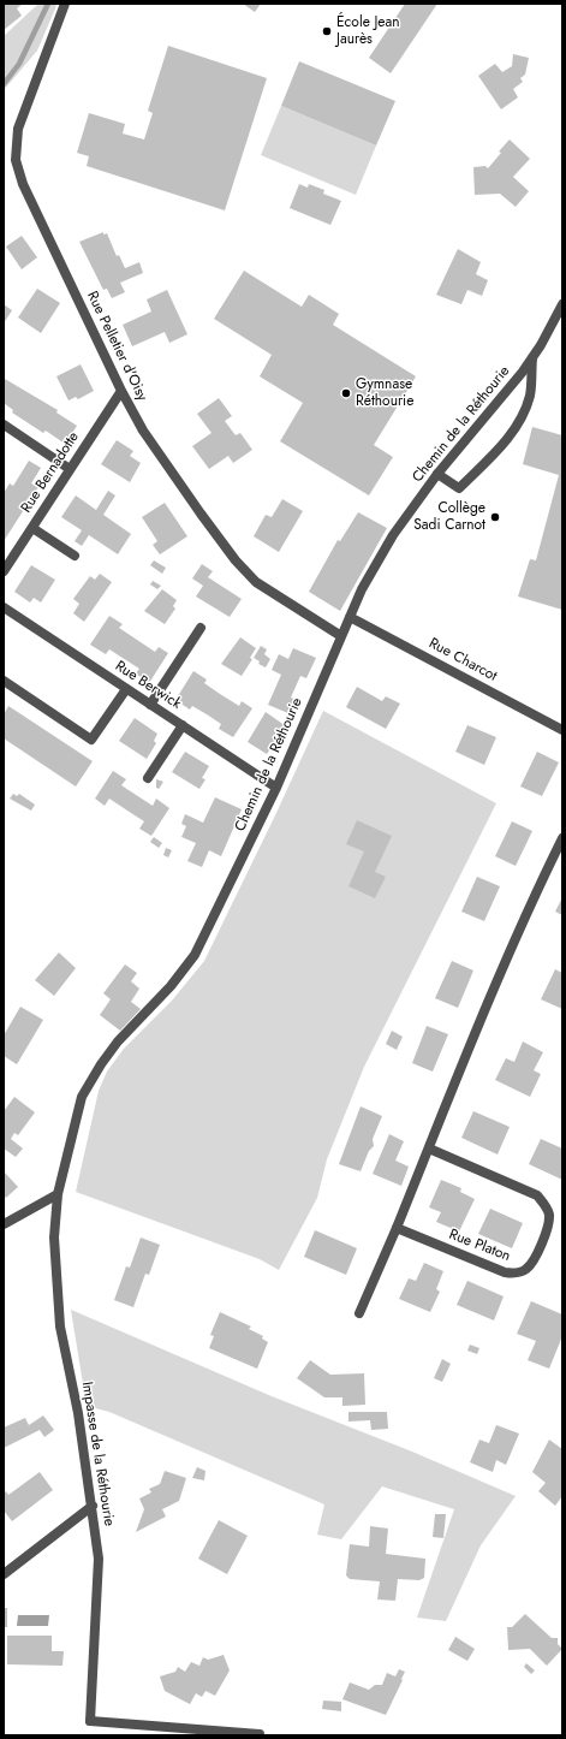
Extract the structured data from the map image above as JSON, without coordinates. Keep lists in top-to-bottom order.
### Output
{
  "streets": {
    "street": [
      "Rue Pelletier d'Oisy",
      "Chemin de la Réthourie",
      "Rue Bernadotte",
      "Rue Charcot",
      "Rue Berwick",
      "Rue Platon",
      "Impasse de la Réthourie"
    ]
  },
  "crossings": [
    ["Rue Pelletier d'Oisy", "Chemin de la Réthourie"],
    ["Rue Pelletier d'Oisy", "Rue Bernadotte"],
    ["Chemin de la Réthourie", "Rue Charcot"],
    ["Chemin de la Réthourie", "Rue Berwick"],
    ["Chemin de la Réthourie", "Impasse de la Réthourie"]
  ],
  "places": ["École Jean Jaurès", "Gymnase Réthourie", "Collège Sadi Carnot"]
}
